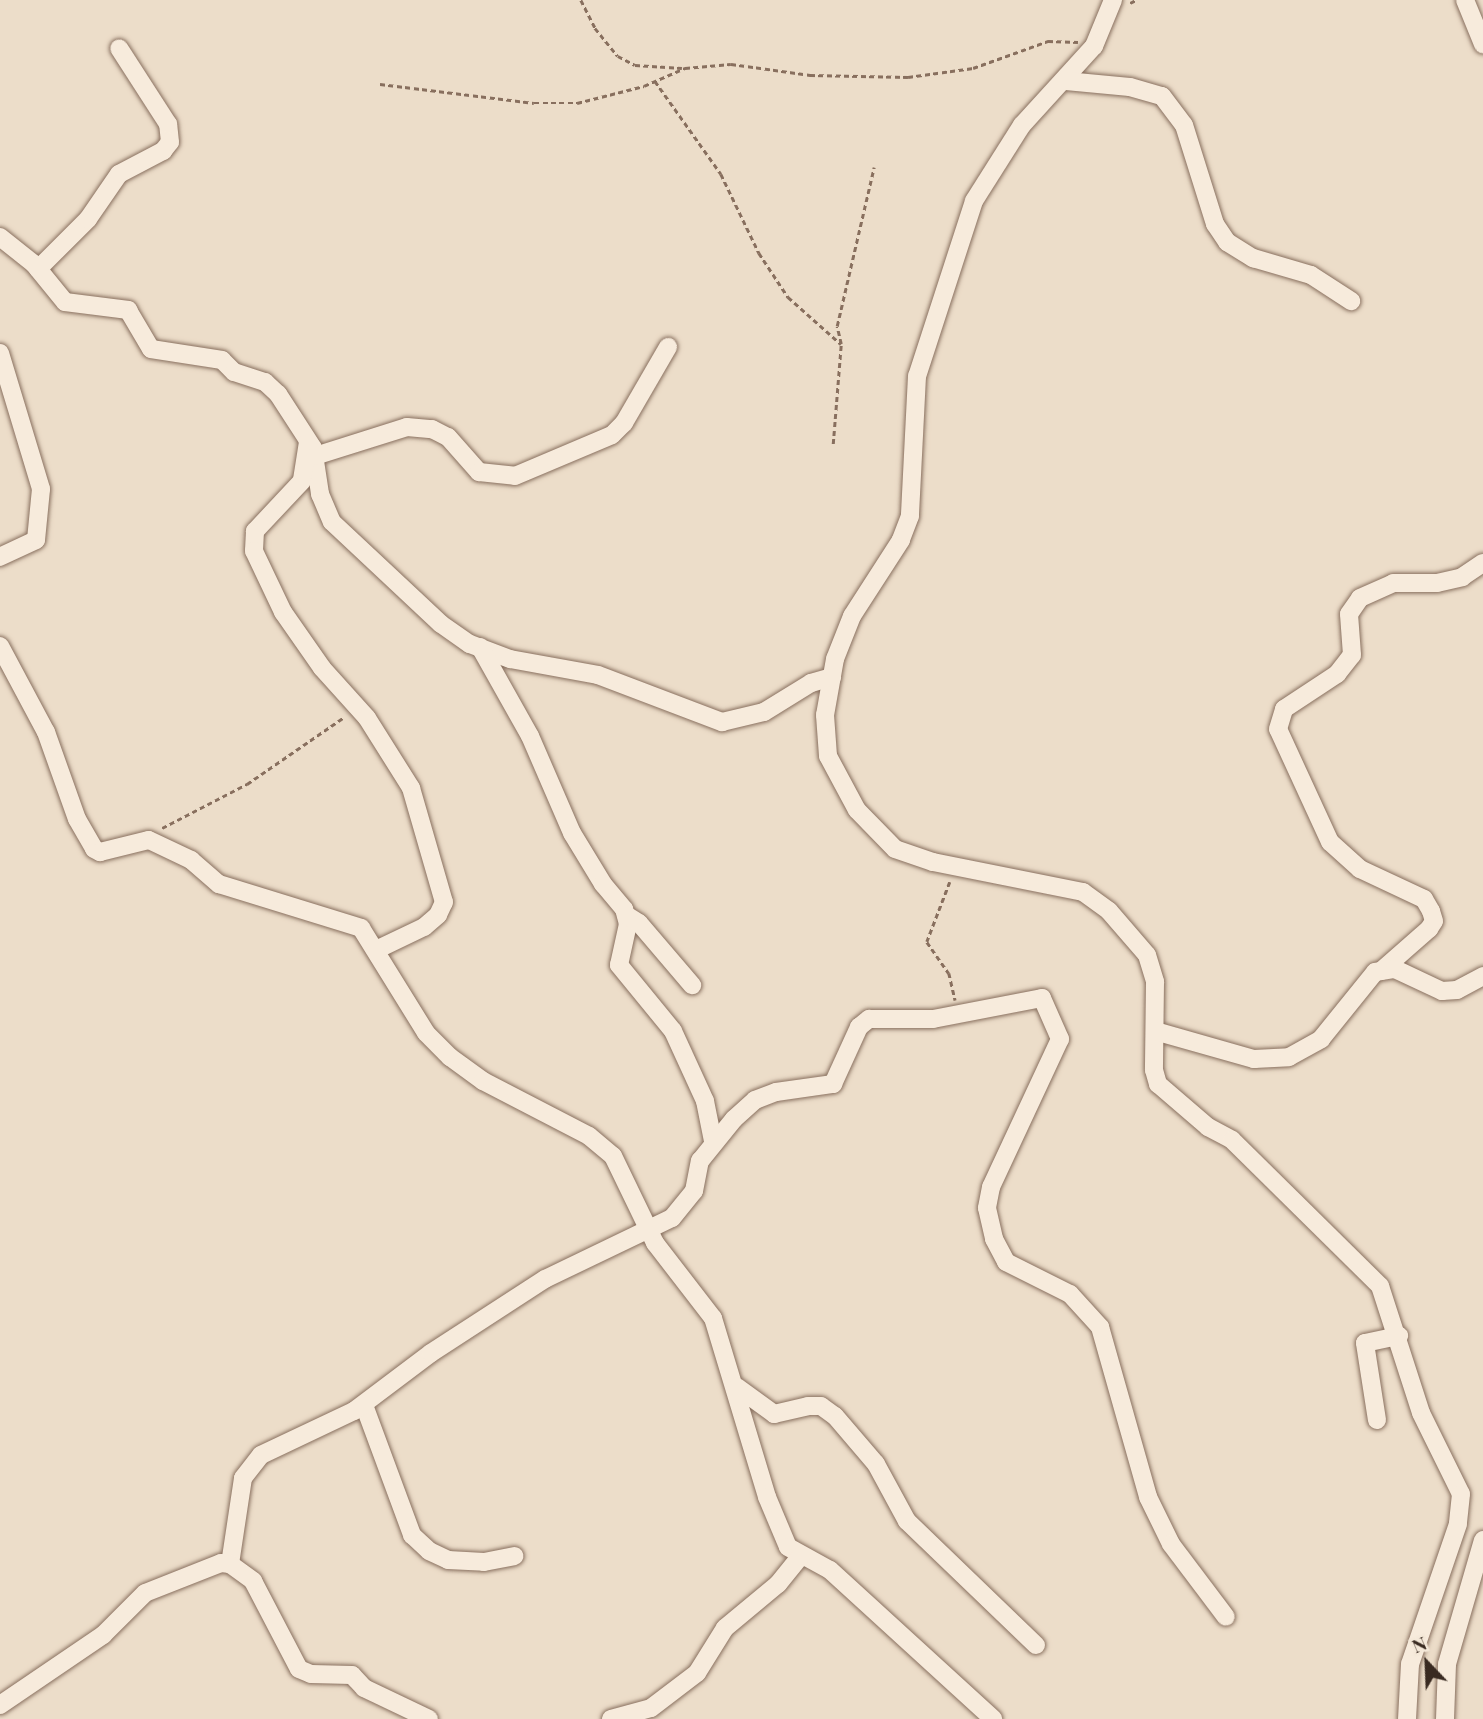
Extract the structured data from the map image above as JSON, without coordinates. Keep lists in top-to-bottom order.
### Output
{
  "north": "top left"
}
